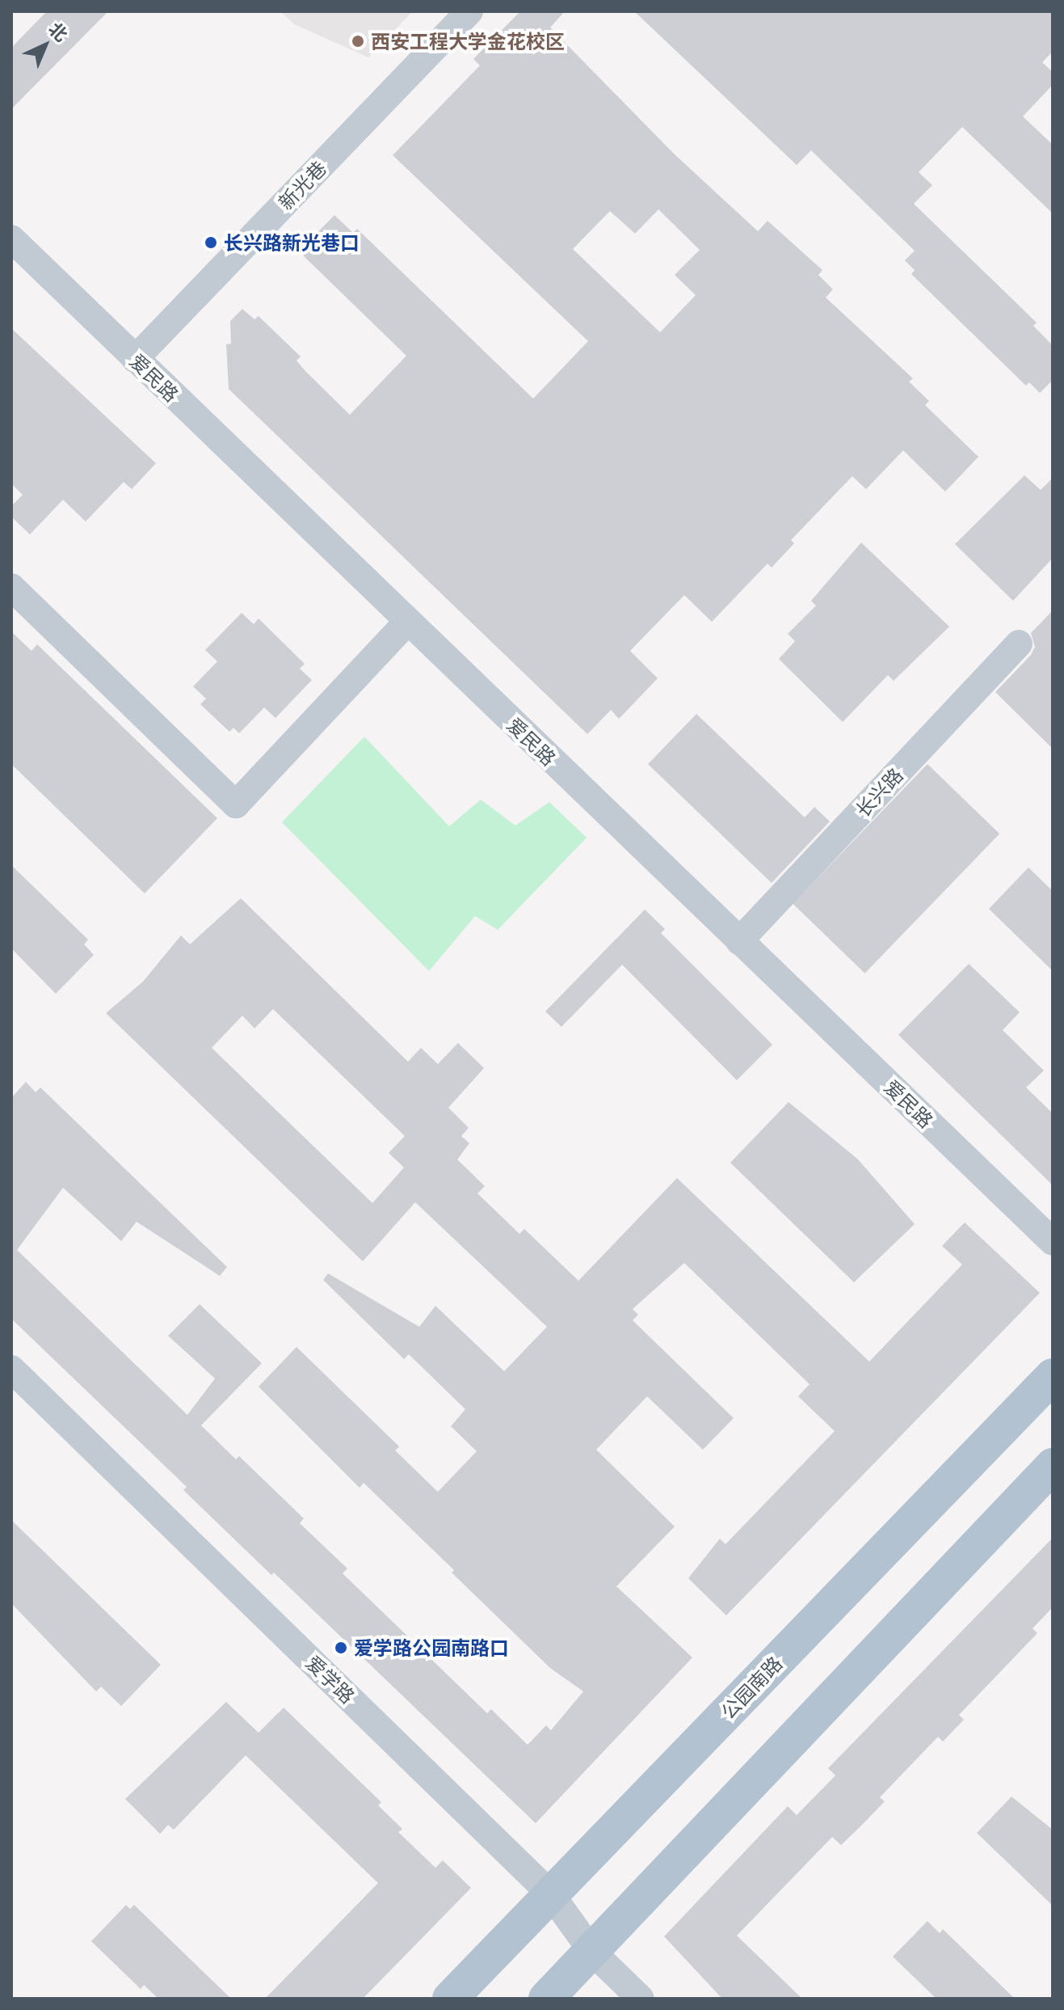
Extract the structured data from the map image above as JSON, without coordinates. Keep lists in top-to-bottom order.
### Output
{
  "streets": {
    "main road": ["公园南路"],
    "street": [
      "新光巷",
      "爱民路",
      "长兴路",
      "爱学路"
    ]
  },
  "crossings": [
    ["新光巷", "爱民路"],
    ["爱民路", "长兴路"],
    ["爱学路", "公园南路"]
  ],
  "places": ["西安工程大学金花校区", "长兴路新光巷口", "爱学路公园南路口"],
  "north": "top right"
}
